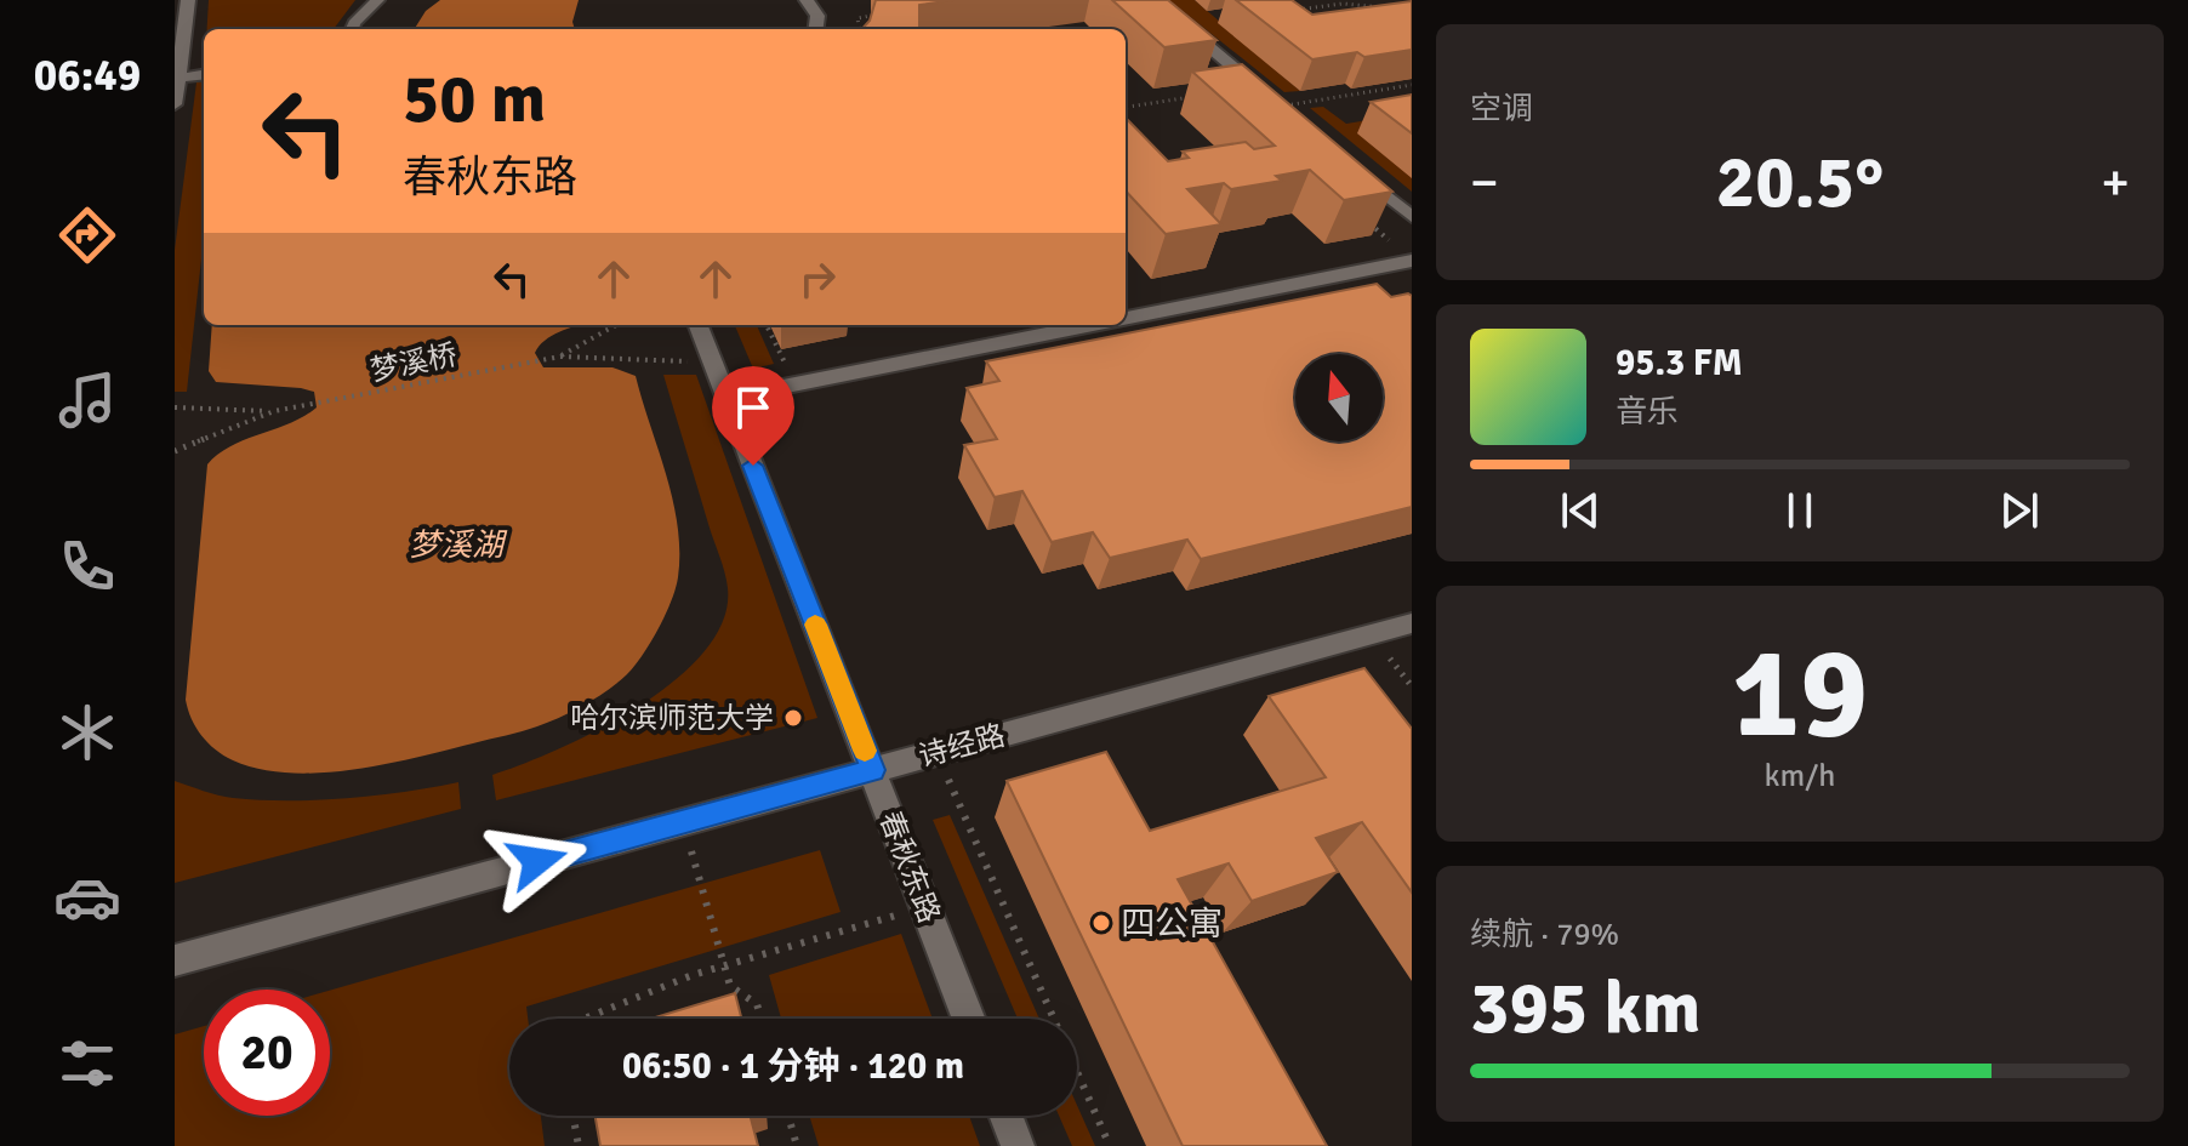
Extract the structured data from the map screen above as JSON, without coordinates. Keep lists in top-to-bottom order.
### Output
{
  "streets": {
    "lane": ["诗经路", "春秋东路"],
    "path": ["梦溪桥"]
  },
  "crossings": [
    ["诗经路", "春秋东路"]
  ],
  "water": ["梦溪湖"],
  "places": ["哈尔滨师范大学", "四公寓"],
  "north": "top",
  "page": {
    "tabs": "06:49",
    "tile": [
      "空调",
      ["19", "km/h"],
      ["续航 · 79%", "395 km"]
    ],
    "turn": ["50 m", "春秋东路"],
    "heat": ["−", "20.5°", "+"],
    "song": ["95.3 FM", "音乐"],
    "limit": "20",
    "trip": "06:50 · 1 分钟 · 120 m"
  }
}
